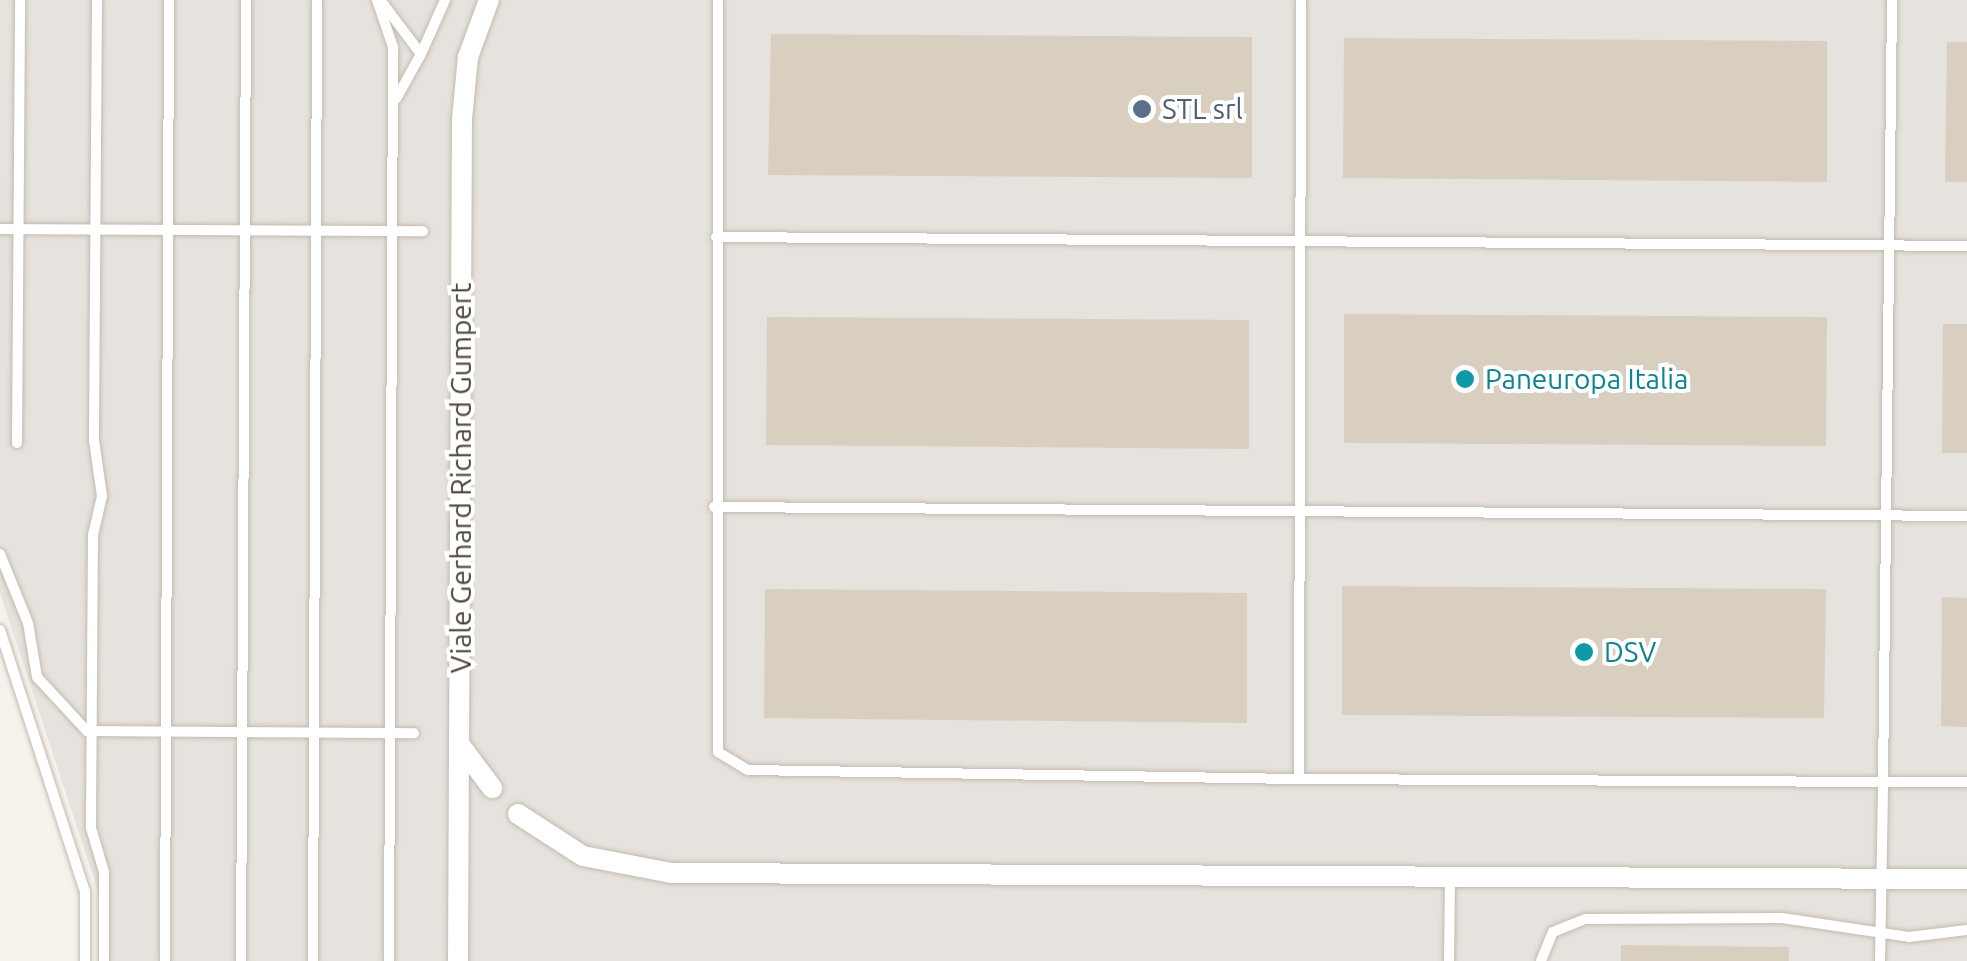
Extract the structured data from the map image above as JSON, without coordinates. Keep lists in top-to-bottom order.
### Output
{
  "streets": {
    "street": ["Viale Gerhard Richard Gumpert"]
  },
  "places": ["STL srl", "Paneuropa Italia", "DSV"]
}
